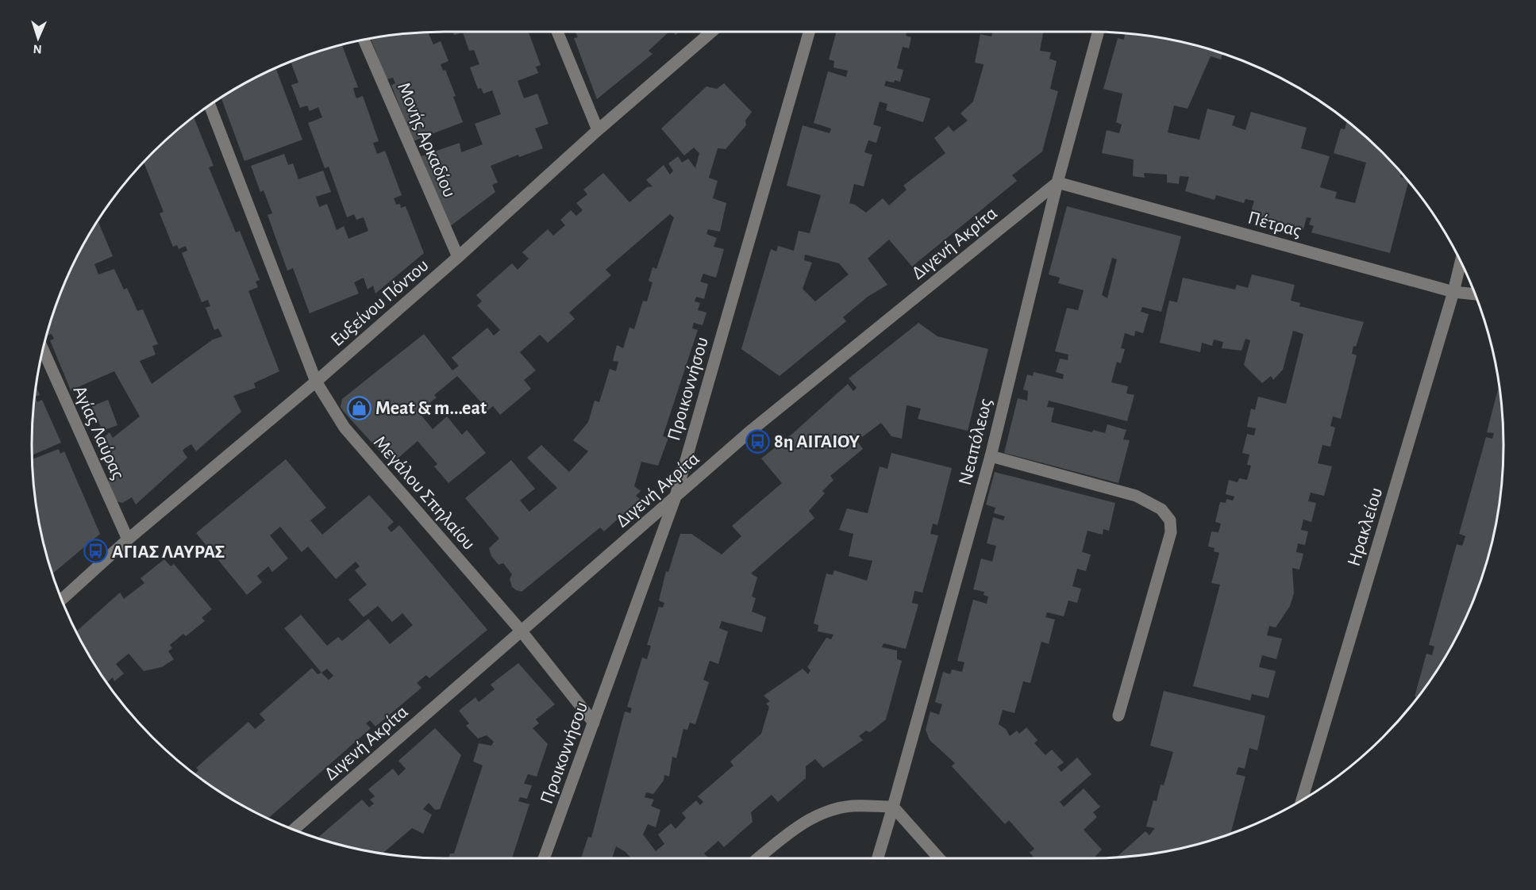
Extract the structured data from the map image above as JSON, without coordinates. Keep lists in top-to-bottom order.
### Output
{
  "streets": {
    "street": [
      "Μονής Αρκαδίου",
      "Πέτρας",
      "Διγενή Ακρίτα",
      "Ευξείνου Πόντου",
      "Προικοννήσου",
      "Αγίας Λαύρας",
      "Νεαπόλεως",
      "Μεγάλου Σπηλαίου",
      "Ηρακλείου"
    ]
  },
  "crossings": [
    ["Μονής Αρκαδίου", "Ευξείνου Πόντου"],
    ["Πέτρας", "Διγενή Ακρίτα"],
    ["Πέτρας", "Νεαπόλεως"],
    ["Πέτρας", "Ηρακλείου"],
    ["Διγενή Ακρίτα", "Προικοννήσου"],
    ["Διγενή Ακρίτα", "Νεαπόλεως"],
    ["Διγενή Ακρίτα", "Μεγάλου Σπηλαίου"],
    ["Ευξείνου Πόντου", "Αγίας Λαύρας"],
    ["Ευξείνου Πόντου", "Μεγάλου Σπηλαίου"],
    ["Προικοννήσου", "Μεγάλου Σπηλαίου"]
  ],
  "places": {
    "shop": ["Meat & m...eat"],
    "bus stop": ["8η ΑΙΓΑΙΟΥ", "ΑΓΙΑΣ ΛΑΥΡΑΣ"]
  },
  "north": "bottom"
}
